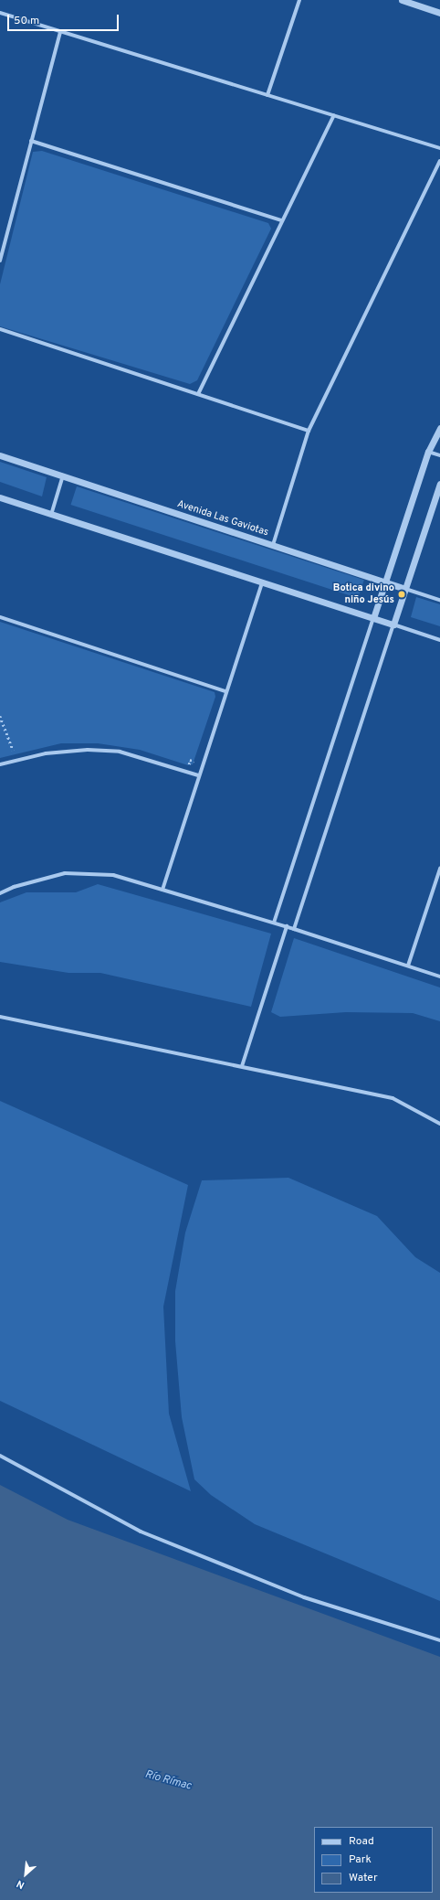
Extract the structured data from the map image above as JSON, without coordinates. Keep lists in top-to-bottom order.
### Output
{
  "streets": {
    "street": ["Avenida Las Gaviotas"]
  },
  "water": ["Río Rímac"],
  "places": ["Botica divino niño Jesús"],
  "legend": ["Road", "Park", "Water"],
  "scale_bar": "50 m",
  "north": "bottom left"
}
